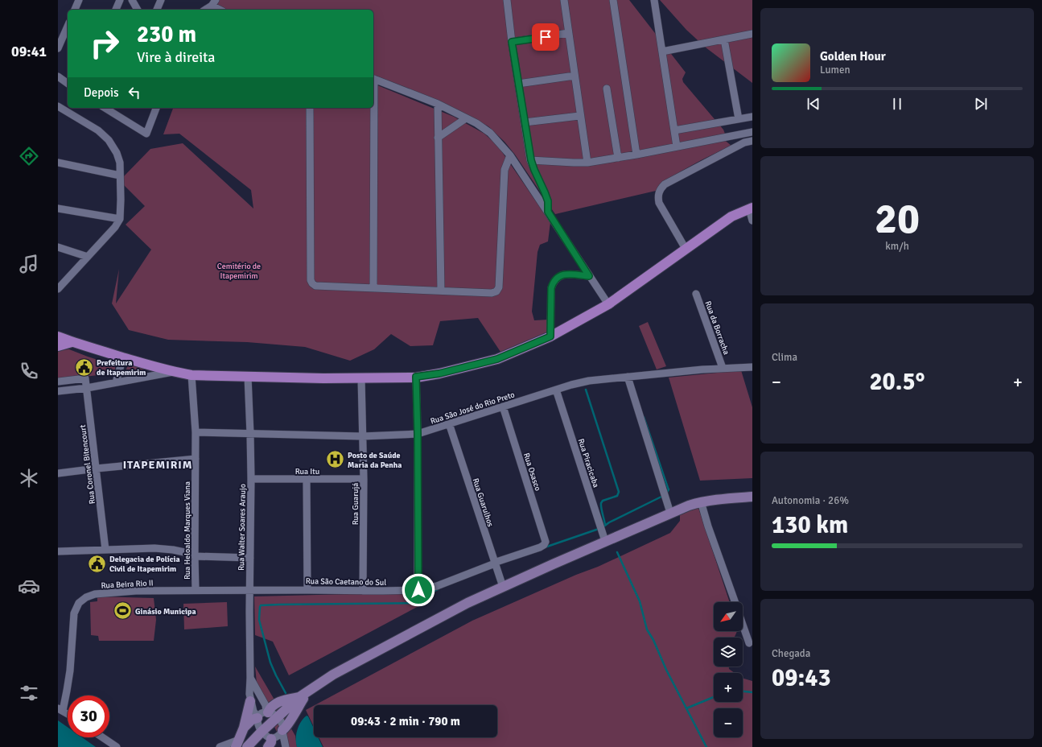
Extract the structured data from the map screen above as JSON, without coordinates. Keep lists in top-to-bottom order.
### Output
{
  "streets": {
    "street": [
      "Rua da Borracha",
      "Rua São José do Rio Preto",
      "Rua Piracicaba",
      "Rua Coronel Bitencourt",
      "Rua Itu",
      "Rua Osasco",
      "Rua Guarulhos",
      "Rua Guarujá",
      "Rua Walter Soares Araujo",
      "Rua Heloaldo Marques Viana",
      "Rua São Caetano do Sul",
      "Rua Beira Rio II"
    ]
  },
  "crossings": [
    ["Rua da Borracha", "Rua São José do Rio Preto"],
    ["Rua São José do Rio Preto", "Rua Piracicaba"],
    ["Rua São José do Rio Preto", "Rua Osasco"],
    ["Rua São José do Rio Preto", "Rua Guarulhos"],
    ["Rua São José do Rio Preto", "Rua Guarujá"],
    ["Rua São José do Rio Preto", "Rua Walter Soares Araujo"],
    ["Rua São José do Rio Preto", "Rua Heloaldo Marques Viana"],
    ["Rua Itu", "Rua Guarujá"],
    ["Rua Itu", "Rua Walter Soares Araujo"],
    ["Rua Osasco", "Rua São Caetano do Sul"],
    ["Rua Guarulhos", "Rua São Caetano do Sul"],
    ["Rua Guarujá", "Rua São Caetano do Sul"],
    ["Rua Walter Soares Araujo", "Rua São Caetano do Sul"],
    ["Rua Walter Soares Araujo", "Rua Beira Rio II"],
    ["Rua Heloaldo Marques Viana", "Rua Beira Rio II"],
    ["Rua São Caetano do Sul", "Rua Beira Rio II"]
  ],
  "districts": ["ITAPEMIRIM"],
  "parks": ["Cemitério de Itapemirim"],
  "places": {
    "public building": ["Prefeitura de Itapemirim", "Delegacia de Polícia Civil de Itapemirim"],
    "hospital": ["Posto de Saúde Maria da Penha"],
    "sports": ["Ginásio Municipa"]
  },
  "north": "bottom left",
  "page": {
    "tabs": "09:41",
    "turn": ["230 m", "Vire à direita"],
    "song": ["Golden Hour", "Lumen"],
    "then": "Depois",
    "tile": [
      ["20", "km/h"],
      "Clima",
      ["Autonomia · 26%", "130 km"],
      ["Chegada", "09:43"]
    ],
    "heat": ["−", "20.5°", "+"],
    "map_buttons": ["+", "−"],
    "limit": "30",
    "trip": "09:43 · 2 min · 790 m"
  }
}
